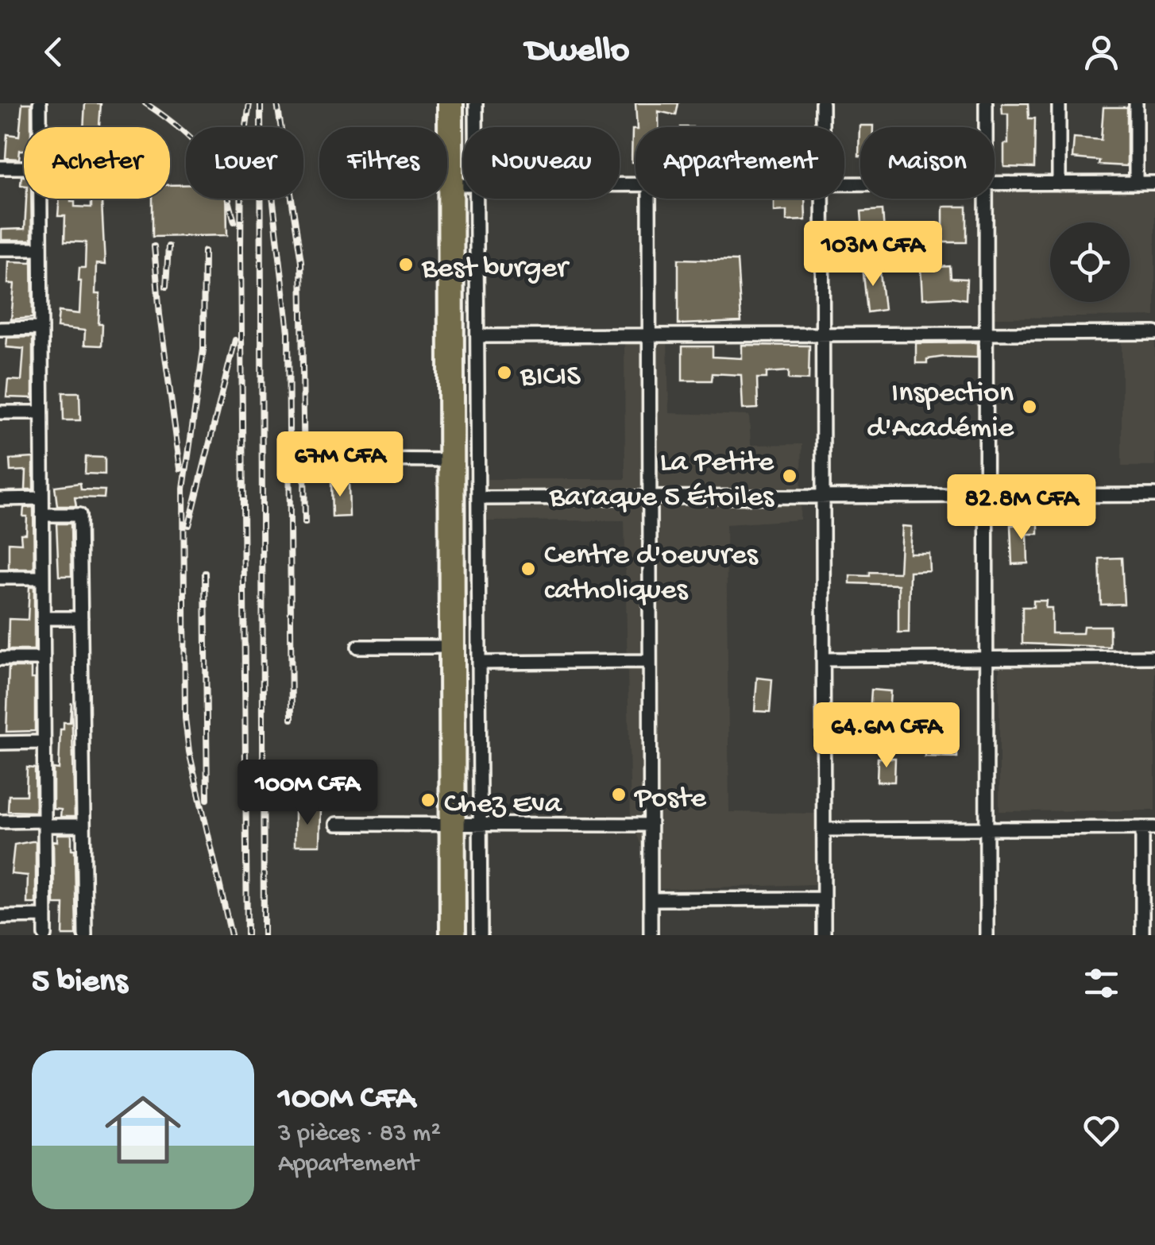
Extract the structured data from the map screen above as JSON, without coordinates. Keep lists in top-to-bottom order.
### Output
{
  "places": [
    "Best burger",
    "BICIS",
    "Inspection d'Académie",
    "La Petite Baraque 5 Étoiles",
    "Centre d'oeuvres catholiques",
    "Poste",
    "Chez Eva"
  ],
  "page": {
    "header": "Dwello",
    "chip": [
      "Acheter",
      "Louer",
      "Filtres",
      "Nouveau",
      "Appartement",
      "Maison"
    ],
    "price": [
      "103M CFA",
      "67M CFA",
      "82.8M CFA",
      "64.6M CFA",
      "100M CFA"
    ],
    "heading": "5 biens",
    "list": [
      {
        "name": "100M CFA",
        "note": "3 pièces · 83 m² · Appartement"
      }
    ]
  }
}
